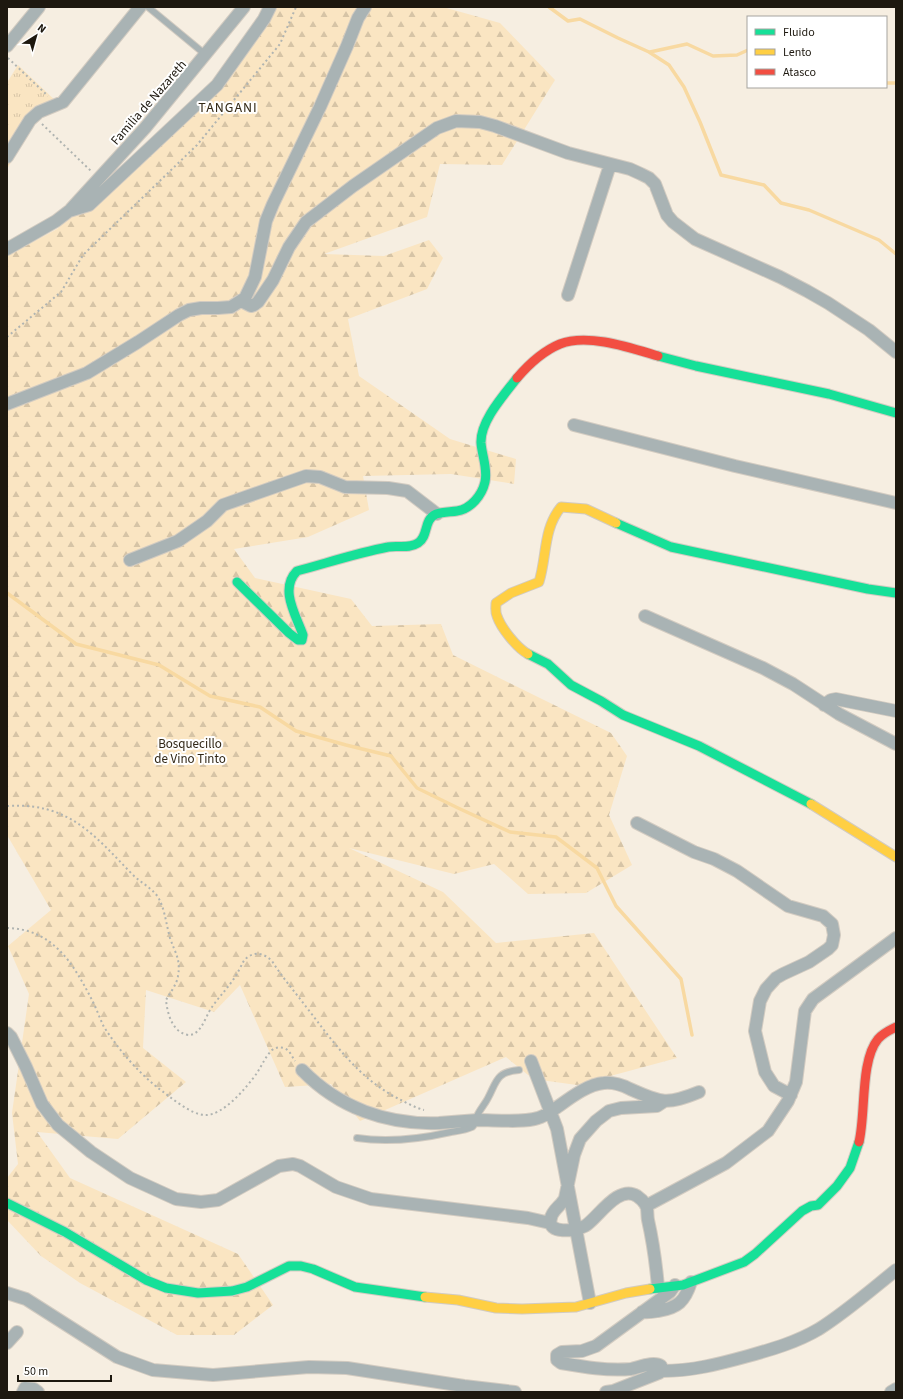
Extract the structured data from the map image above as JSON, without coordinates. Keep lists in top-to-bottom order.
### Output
{
  "streets": {
    "street": ["Familia de Nazareth"]
  },
  "districts": ["TANGANI"],
  "parks": ["Bosquecillo de Vino Tinto"],
  "legend": ["Fluido", "Lento", "Atasco"],
  "scale_bar": "50 m",
  "north": "top right"
}
